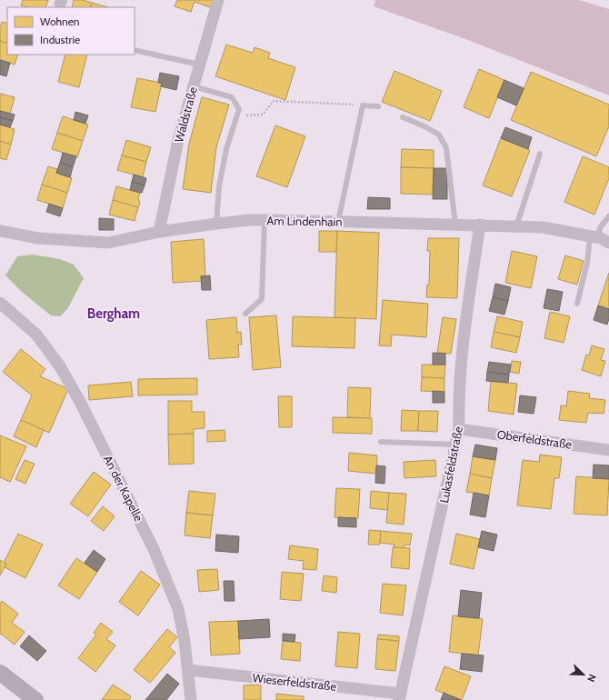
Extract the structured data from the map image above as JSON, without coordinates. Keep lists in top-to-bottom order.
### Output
{
  "streets": {
    "street": [
      "Waldstraße",
      "Am Lindenhain",
      "Oberfeldstraße",
      "Lukasfeldstraße",
      "An der Kapelle",
      "Wieserfeldstraße"
    ]
  },
  "crossings": [
    ["Waldstraße", "Am Lindenhain"],
    ["Am Lindenhain", "Lukasfeldstraße"],
    ["Oberfeldstraße", "Lukasfeldstraße"],
    ["Lukasfeldstraße", "Wieserfeldstraße"],
    ["An der Kapelle", "Wieserfeldstraße"]
  ],
  "districts": ["Bergham"],
  "legend": ["Wohnen", "Industrie"],
  "north": "bottom right"
}
